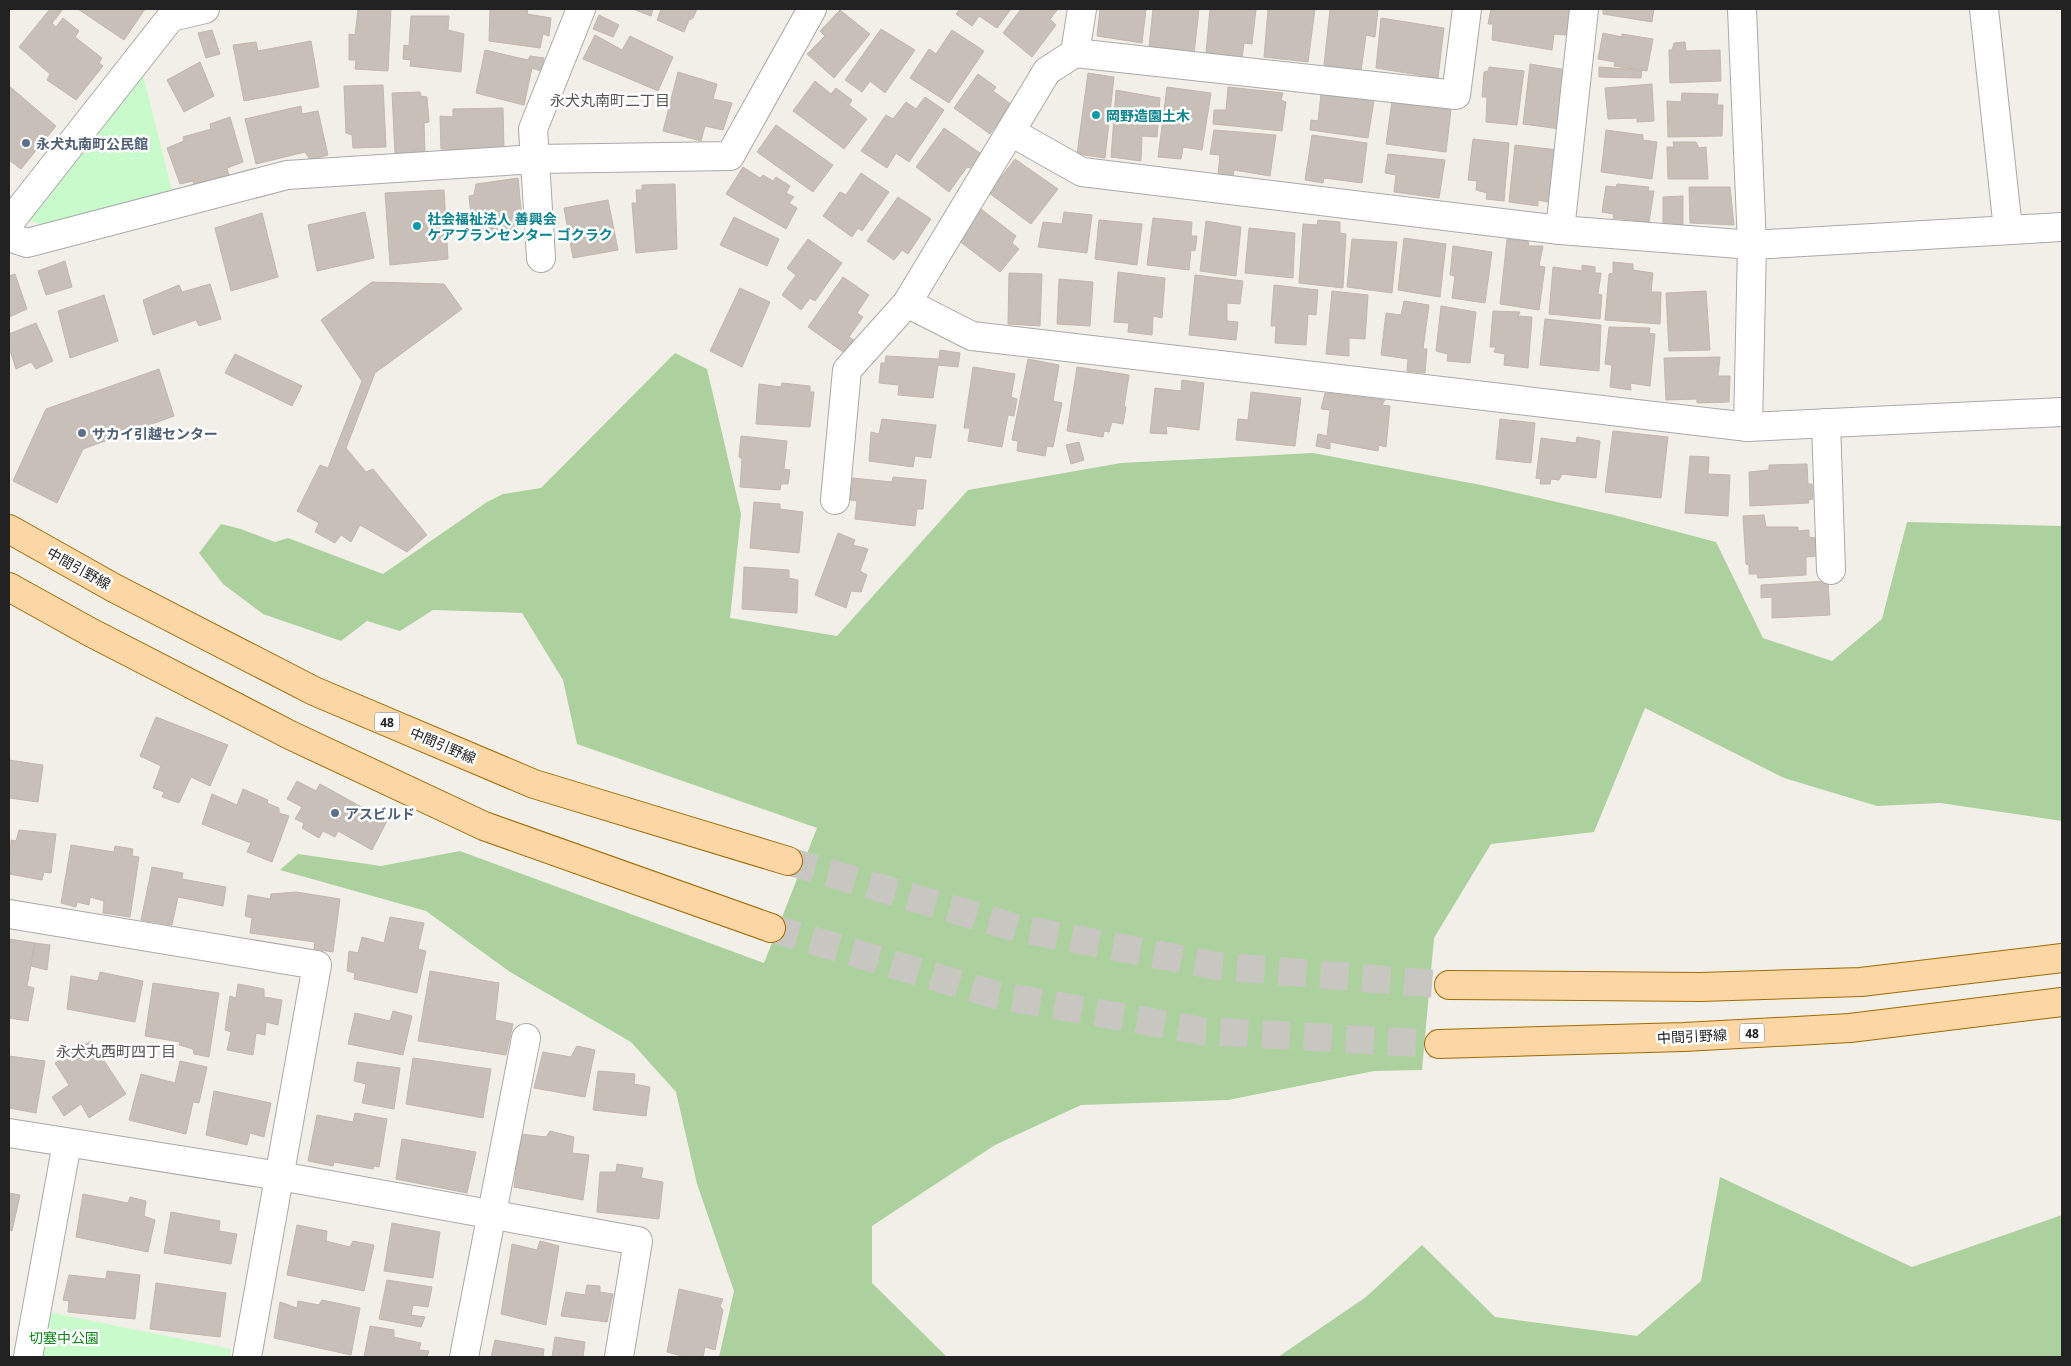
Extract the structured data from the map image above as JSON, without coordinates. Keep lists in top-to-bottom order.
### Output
{
  "streets": {
    "main road": ["中間引野線", "48"]
  },
  "districts": ["永犬丸南町二丁目", "永犬丸西町四丁目"],
  "parks": ["切塞中公園"],
  "places": [
    "岡野造園土木",
    "永犬丸南町公民館",
    "社会福祉法人 善興会 ケアプランセンター ゴクラク",
    "サカイ引越センター",
    "アスビルド"
  ]
}
